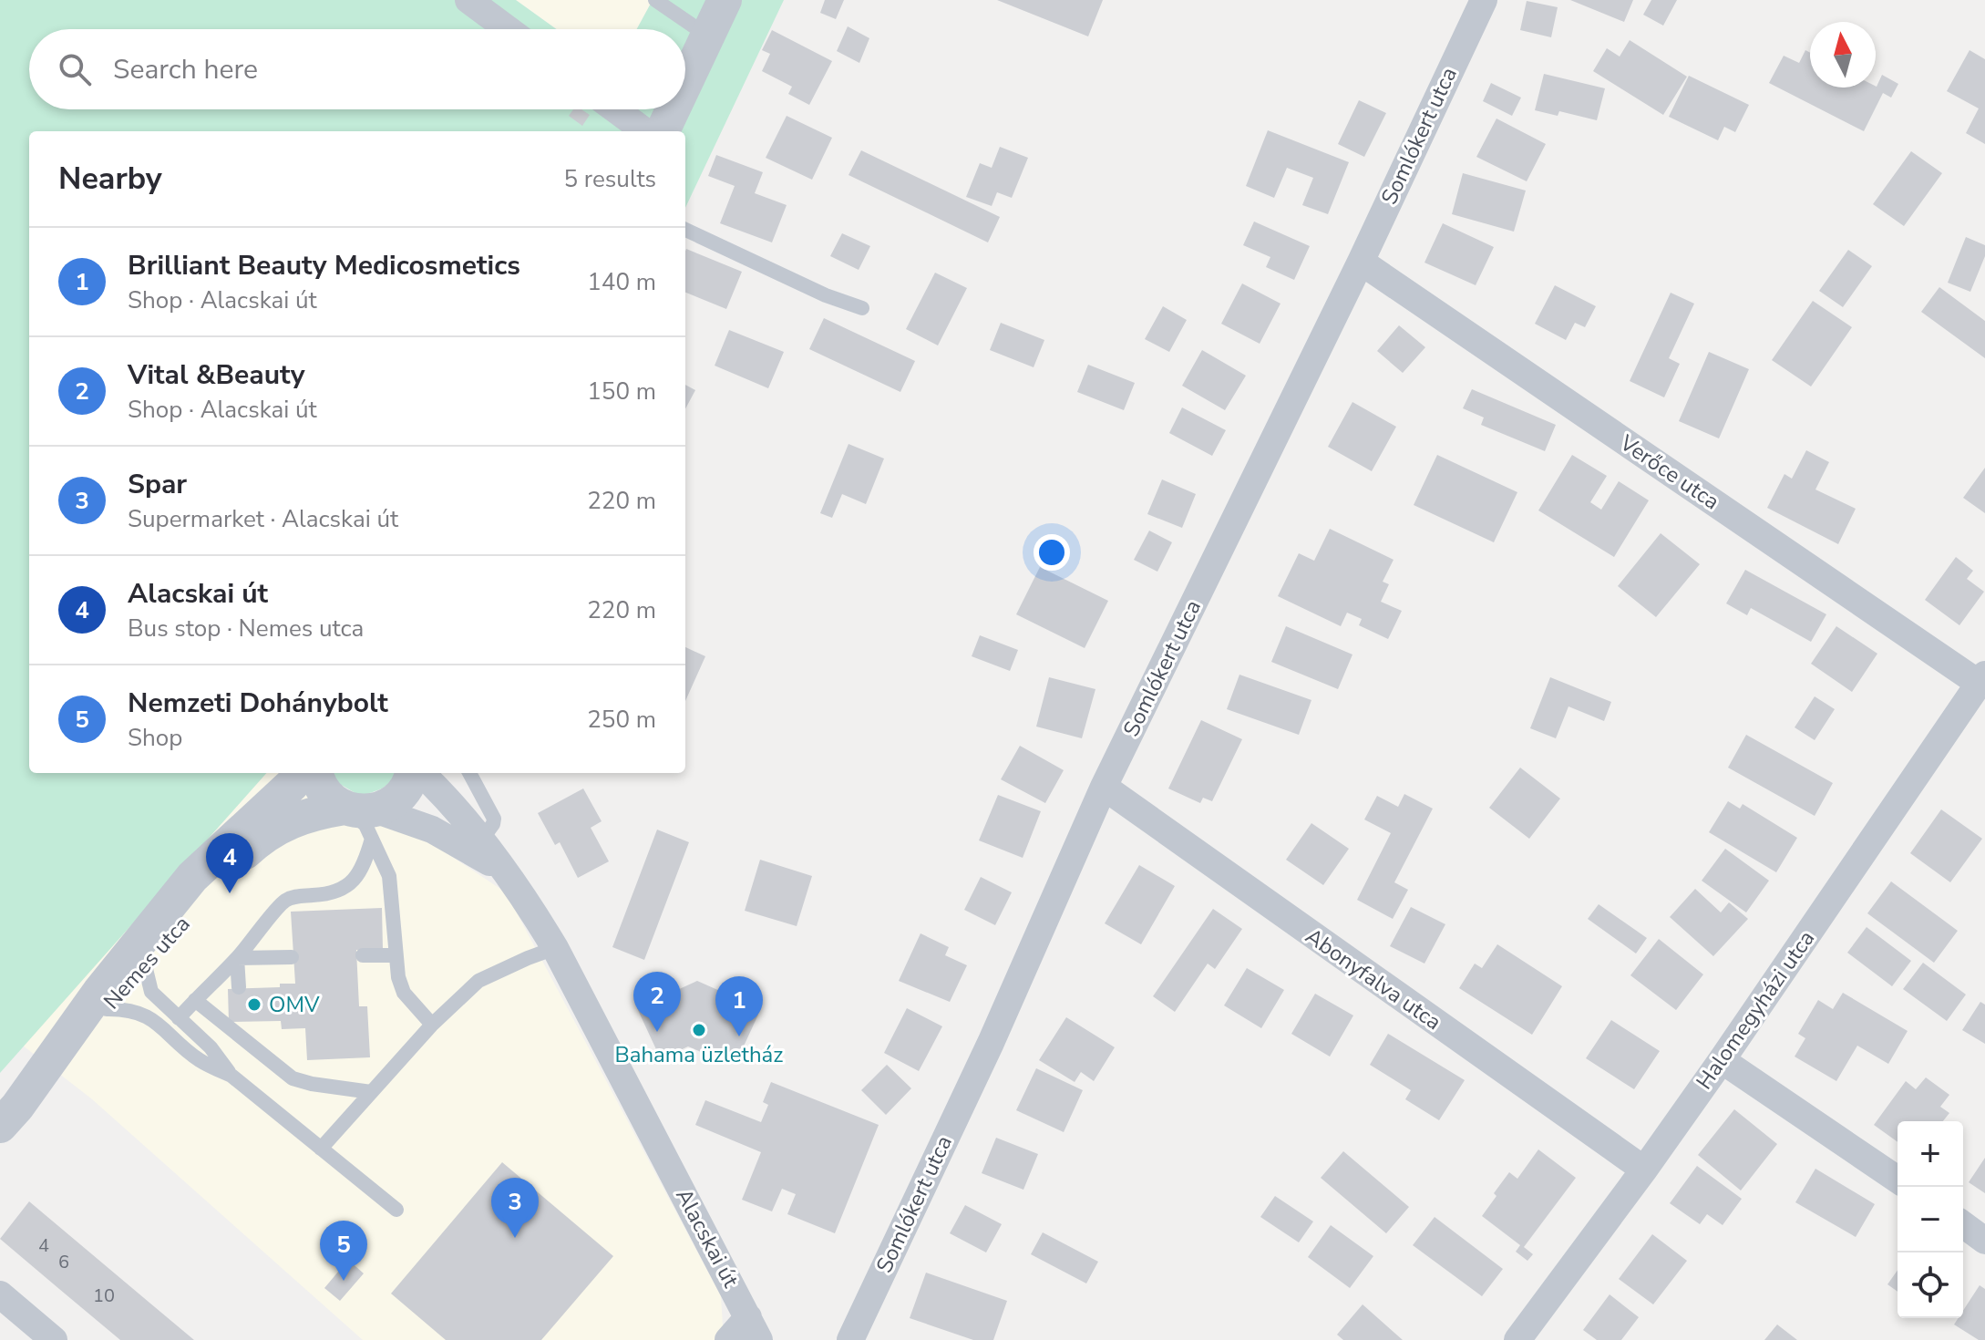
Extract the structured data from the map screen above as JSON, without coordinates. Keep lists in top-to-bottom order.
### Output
{
  "streets": {
    "street": [
      "Somlókert utca",
      "Verőce utca",
      "Nemes utca",
      "Abonyfalva utca",
      "Halomegyházi utca",
      "Alacskai út"
    ]
  },
  "crossings": [
    ["Somlókert utca", "Verőce utca"],
    ["Somlókert utca", "Abonyfalva utca"],
    ["Verőce utca", "Halomegyházi utca"],
    ["Nemes utca", "Alacskai út"],
    ["Abonyfalva utca", "Halomegyházi utca"]
  ],
  "places": ["OMV", "Bahama üzletház"],
  "house_numbers": ["4", "6", "10"],
  "north": "top",
  "page": {
    "search": "Search here",
    "heading": ["Nearby", "5 results"],
    "list": [
      {
        "mark": "1",
        "name": "Brilliant Beauty Medicosmetics",
        "note": "Shop · Alacskai út",
        "value": "140 m"
      },
      {
        "mark": "2",
        "name": "Vital &Beauty",
        "note": "Shop · Alacskai út",
        "value": "150 m"
      },
      {
        "mark": "3",
        "name": "Spar",
        "note": "Supermarket · Alacskai út",
        "value": "220 m"
      },
      {
        "mark": "4",
        "name": "Alacskai út",
        "note": "Bus stop · Nemes utca",
        "value": "220 m"
      },
      {
        "mark": "5",
        "name": "Nemzeti Dohánybolt",
        "note": "Shop",
        "value": "250 m"
      }
    ],
    "pins": [
      "4",
      "2",
      "1",
      "3",
      "5"
    ],
    "map_buttons": ["+", "−"]
  }
}
